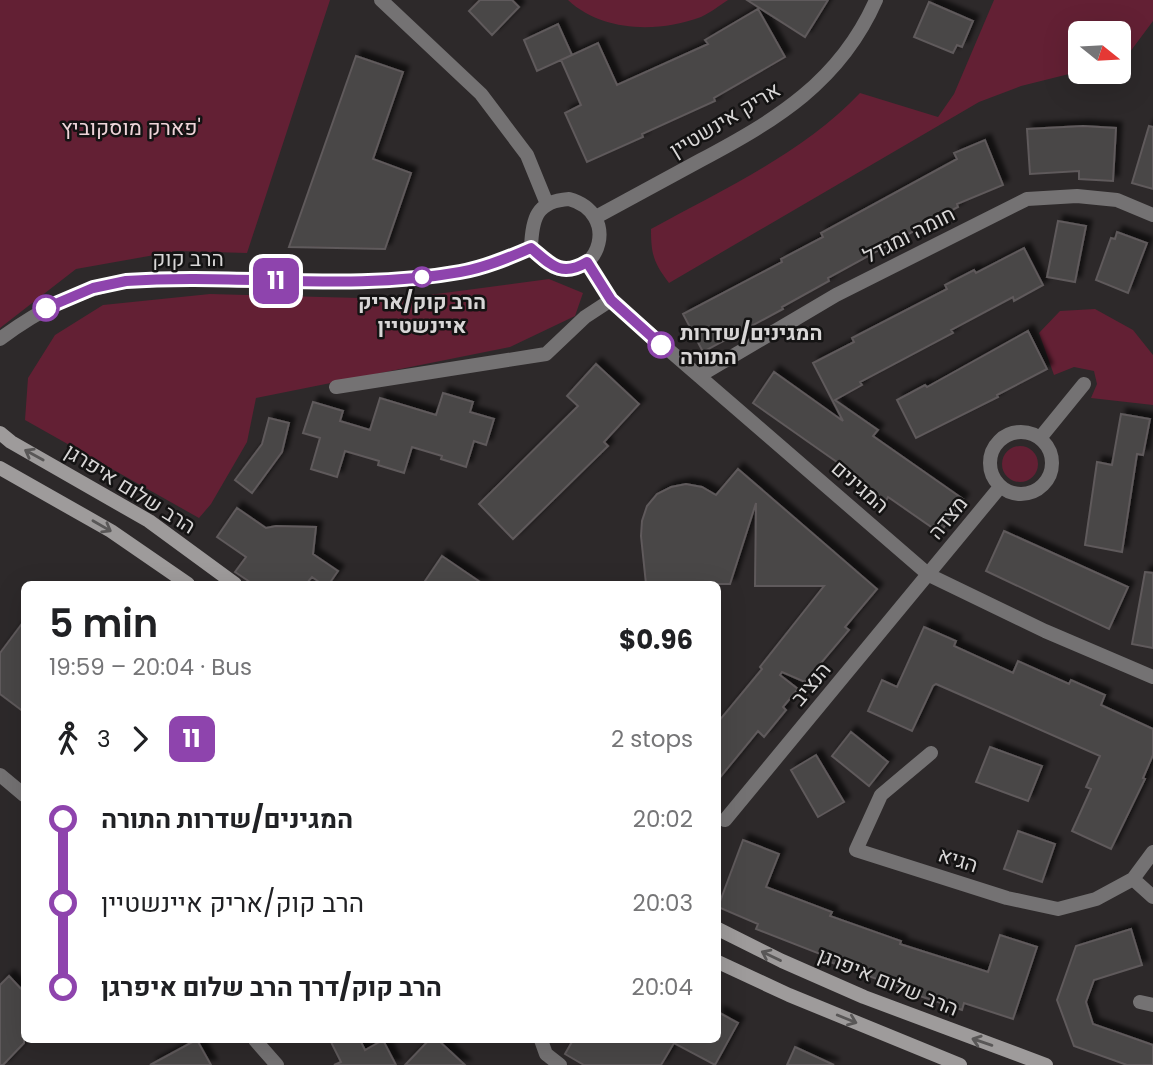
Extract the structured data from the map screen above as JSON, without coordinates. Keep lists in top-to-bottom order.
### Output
{
  "streets": {
    "main road": ["הרב שלום איפרגן"],
    "street": [
      "אריק אינשטיין",
      "חומה ומגדל",
      "הרב קוק",
      "המגינים",
      "מצדה",
      "הנציב",
      "הגיא"
    ]
  },
  "crossings": [
    ["אריק אינשטיין", "הרב קוק"],
    ["אריק אינשטיין", "המגינים"],
    ["חומה ומגדל", "המגינים"],
    ["הרב קוק", "המגינים"],
    ["המגינים", "מצדה"],
    ["המגינים", "הנציב"],
    ["מצדה", "הנציב"]
  ],
  "parks": ["פארק מוסקוביץ'"],
  "places": ["הרב קוק/אריק איינשטיין", "המגינים/שדרות התורה"],
  "lines": ["bus line 11"],
  "north": "right",
  "page": {
    "on_map": "11",
    "heading": ["5 min", "19:59 – 20:04 · Bus", "$0.96"],
    "legs": ["3", "11", "2 stops"],
    "list": [
      {
        "name": "המגינים/שדרות התורה",
        "value": "20:02"
      },
      {
        "name": "הרב קוק/אריק איינשטיין",
        "value": "20:03"
      },
      {
        "name": "הרב קוק/דרך הרב שלום איפרגן",
        "value": "20:04"
      }
    ]
  }
}
